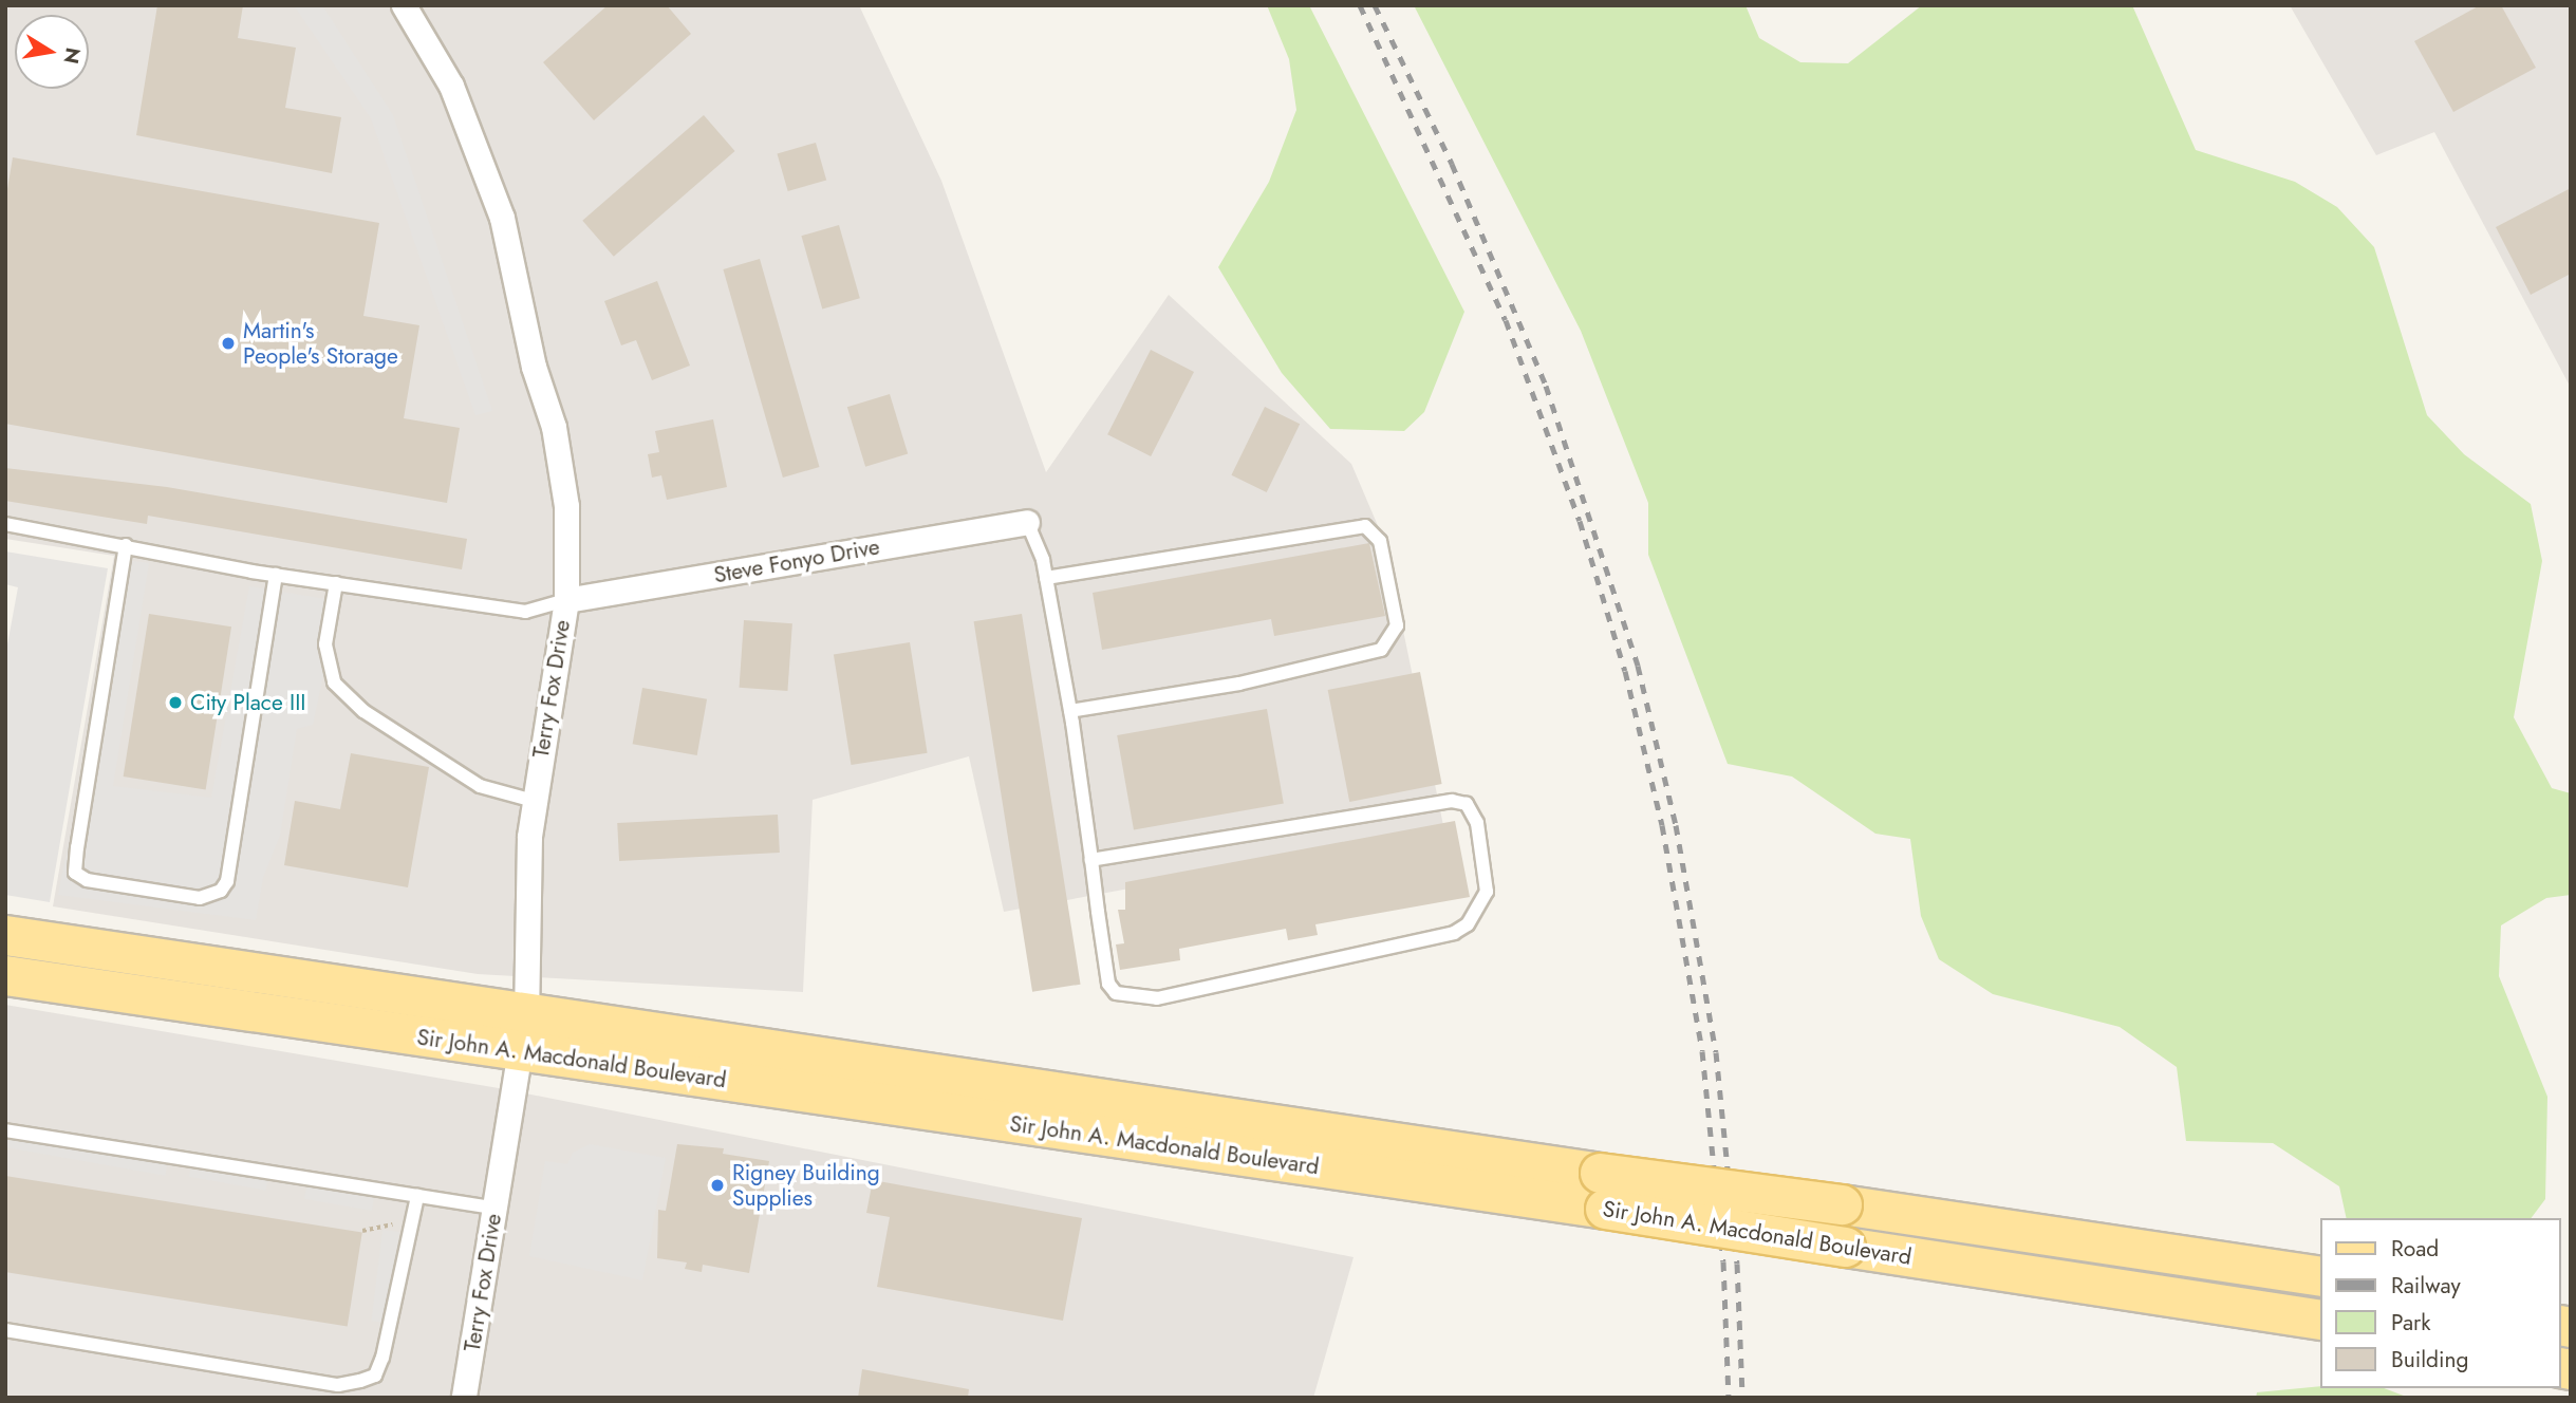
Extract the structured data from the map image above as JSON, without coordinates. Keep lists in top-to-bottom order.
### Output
{
  "streets": {
    "main road": ["Sir John A. Macdonald Boulevard"],
    "street": ["Steve Fonyo Drive", "Terry Fox Drive"]
  },
  "crossings": [
    ["Steve Fonyo Drive", "Terry Fox Drive"],
    ["Terry Fox Drive", "Sir John A. Macdonald Boulevard"]
  ],
  "places": ["Martin's People's Storage", "City Place III", "Rigney Building Supplies"],
  "legend": [
    "Road",
    "Railway",
    "Park",
    "Building"
  ],
  "north": "right"
}
